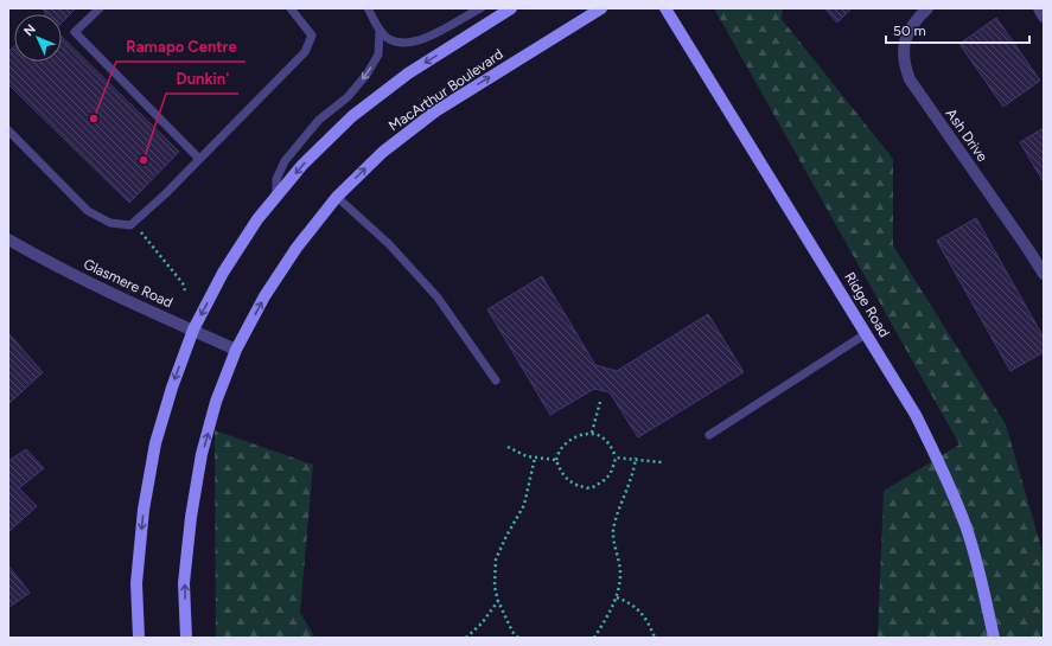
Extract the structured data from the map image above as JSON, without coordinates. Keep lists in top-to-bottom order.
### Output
{
  "streets": {
    "main road": ["MacArthur Boulevard", "Ridge Road"],
    "street": ["Ash Drive", "Glasmere Road"]
  },
  "crossings": [
    ["MacArthur Boulevard", "Glasmere Road"]
  ],
  "places": ["Ramapo Centre", "Dunkin'"],
  "scale_bar": "50 m",
  "north": "top left"
}
